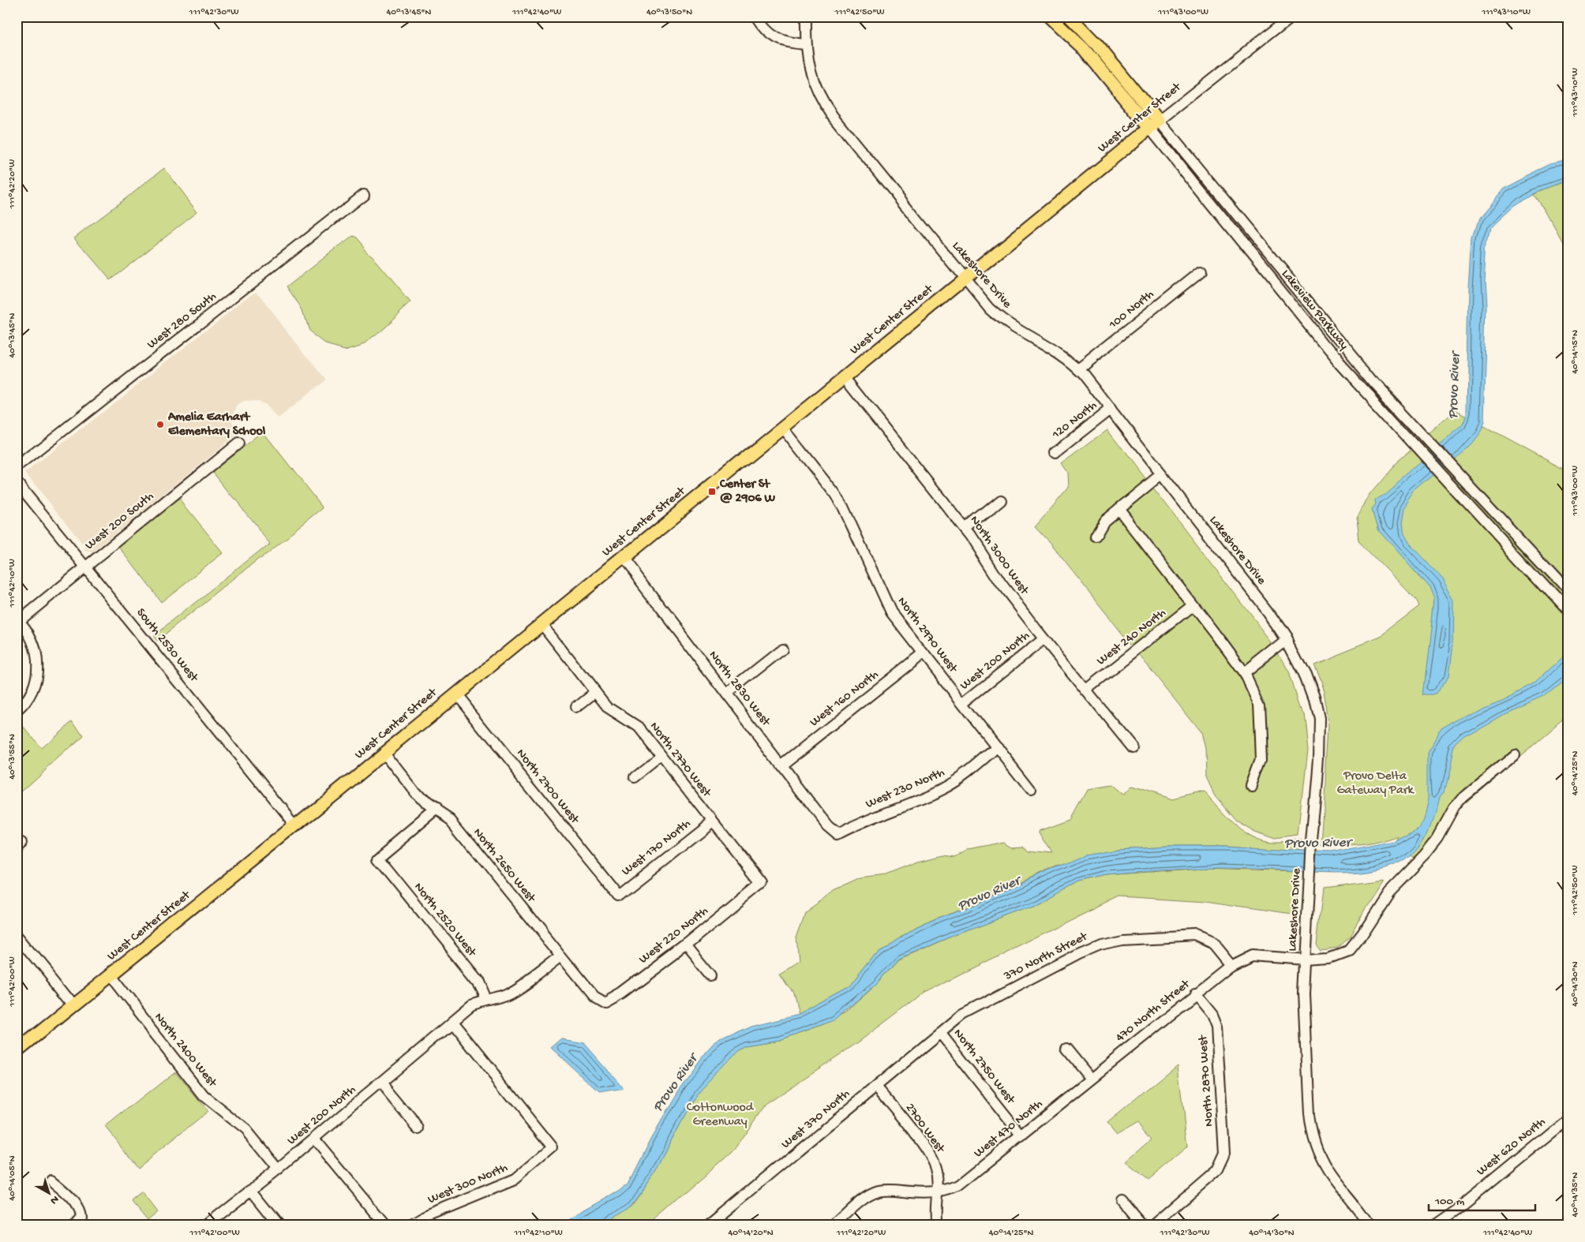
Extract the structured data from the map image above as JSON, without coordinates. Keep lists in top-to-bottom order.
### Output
{
  "streets": {
    "main road": ["West Center Street", "Lakeview Parkway"],
    "street": [
      "Lakeshore Drive",
      "100 North",
      "West 280 South",
      "120 North",
      "West 200 South",
      "North 3000 West",
      "North 2970 West",
      "West 240 North",
      "South 2530 West",
      "West 200 North",
      "North 2830 West",
      "West 160 North",
      "North 2770 West",
      "North 2700 West",
      "West 230 North",
      "West 170 North",
      "North 2650 West",
      "North 2520 West",
      "West 220 North",
      "370 North Street",
      "470 North Street",
      "North 2400 West",
      "North 2750 West",
      "North 2870 West",
      "West 370 North",
      "2700 West",
      "West 470 North",
      "West 620 North",
      "West 300 North"
    ]
  },
  "crossings": [
    ["West Center Street", "Lakeshore Drive"],
    ["West Center Street", "Lakeview Parkway"],
    ["West Center Street", "North 3000 West"],
    ["West Center Street", "North 2970 West"],
    ["West Center Street", "South 2530 West"],
    ["West Center Street", "North 2830 West"],
    ["West Center Street", "North 2770 West"],
    ["West Center Street", "North 2700 West"],
    ["West Center Street", "North 2650 West"],
    ["West Center Street", "North 2400 West"],
    ["Lakeshore Drive", "100 North"],
    ["Lakeshore Drive", "120 North"],
    ["West 200 South", "South 2530 West"],
    ["North 3000 West", "West 240 North"],
    ["North 3000 West", "West 200 North"],
    ["North 2970 West", "West 200 North"],
    ["North 2970 West", "West 160 North"],
    ["North 2970 West", "West 230 North"],
    ["West 200 North", "North 2650 West"],
    ["West 200 North", "North 2520 West"],
    ["West 200 North", "North 2400 West"],
    ["West 200 North", "West 300 North"],
    ["North 2830 West", "West 160 North"],
    ["North 2830 West", "West 230 North"],
    ["North 2770 West", "West 170 North"],
    ["North 2770 West", "West 220 North"],
    ["North 2700 West", "West 170 North"],
    ["North 2650 West", "North 2520 West"],
    ["North 2650 West", "West 220 North"],
    ["370 North Street", "470 North Street"],
    ["370 North Street", "North 2750 West"],
    ["370 North Street", "West 370 North"],
    ["470 North Street", "North 2870 West"],
    ["470 North Street", "West 470 North"],
    ["North 2750 West", "West 370 North"],
    ["North 2750 West", "West 470 North"],
    ["West 370 North", "2700 West"],
    ["2700 West", "West 470 North"]
  ],
  "water": ["Provo River"],
  "parks": ["Provo Delta Gateway Park", "Cottonwood Greenway"],
  "places": {
    "other": ["Amelia Earhart Elementary School"],
    "transit": ["Center St @ 2906 W"]
  },
  "scale_bar": "100 m",
  "north": "bottom right",
  "coordinates": [
    "111°42'30\"W",
    "40°13'45\"N",
    "111°42'40\"W",
    "40°13'50\"N",
    "111°42'50\"W",
    "111°43'00\"W",
    "111°43'10\"W",
    "111°42'20\"W",
    "40°14'15\"N",
    "111°42'10\"W",
    "40°13'55\"N",
    "40°14'25\"N",
    "111°42'00\"W",
    "40°14'30\"N",
    "40°14'05\"N",
    "40°14'35\"N",
    "40°14'20\"N"
  ]
}
